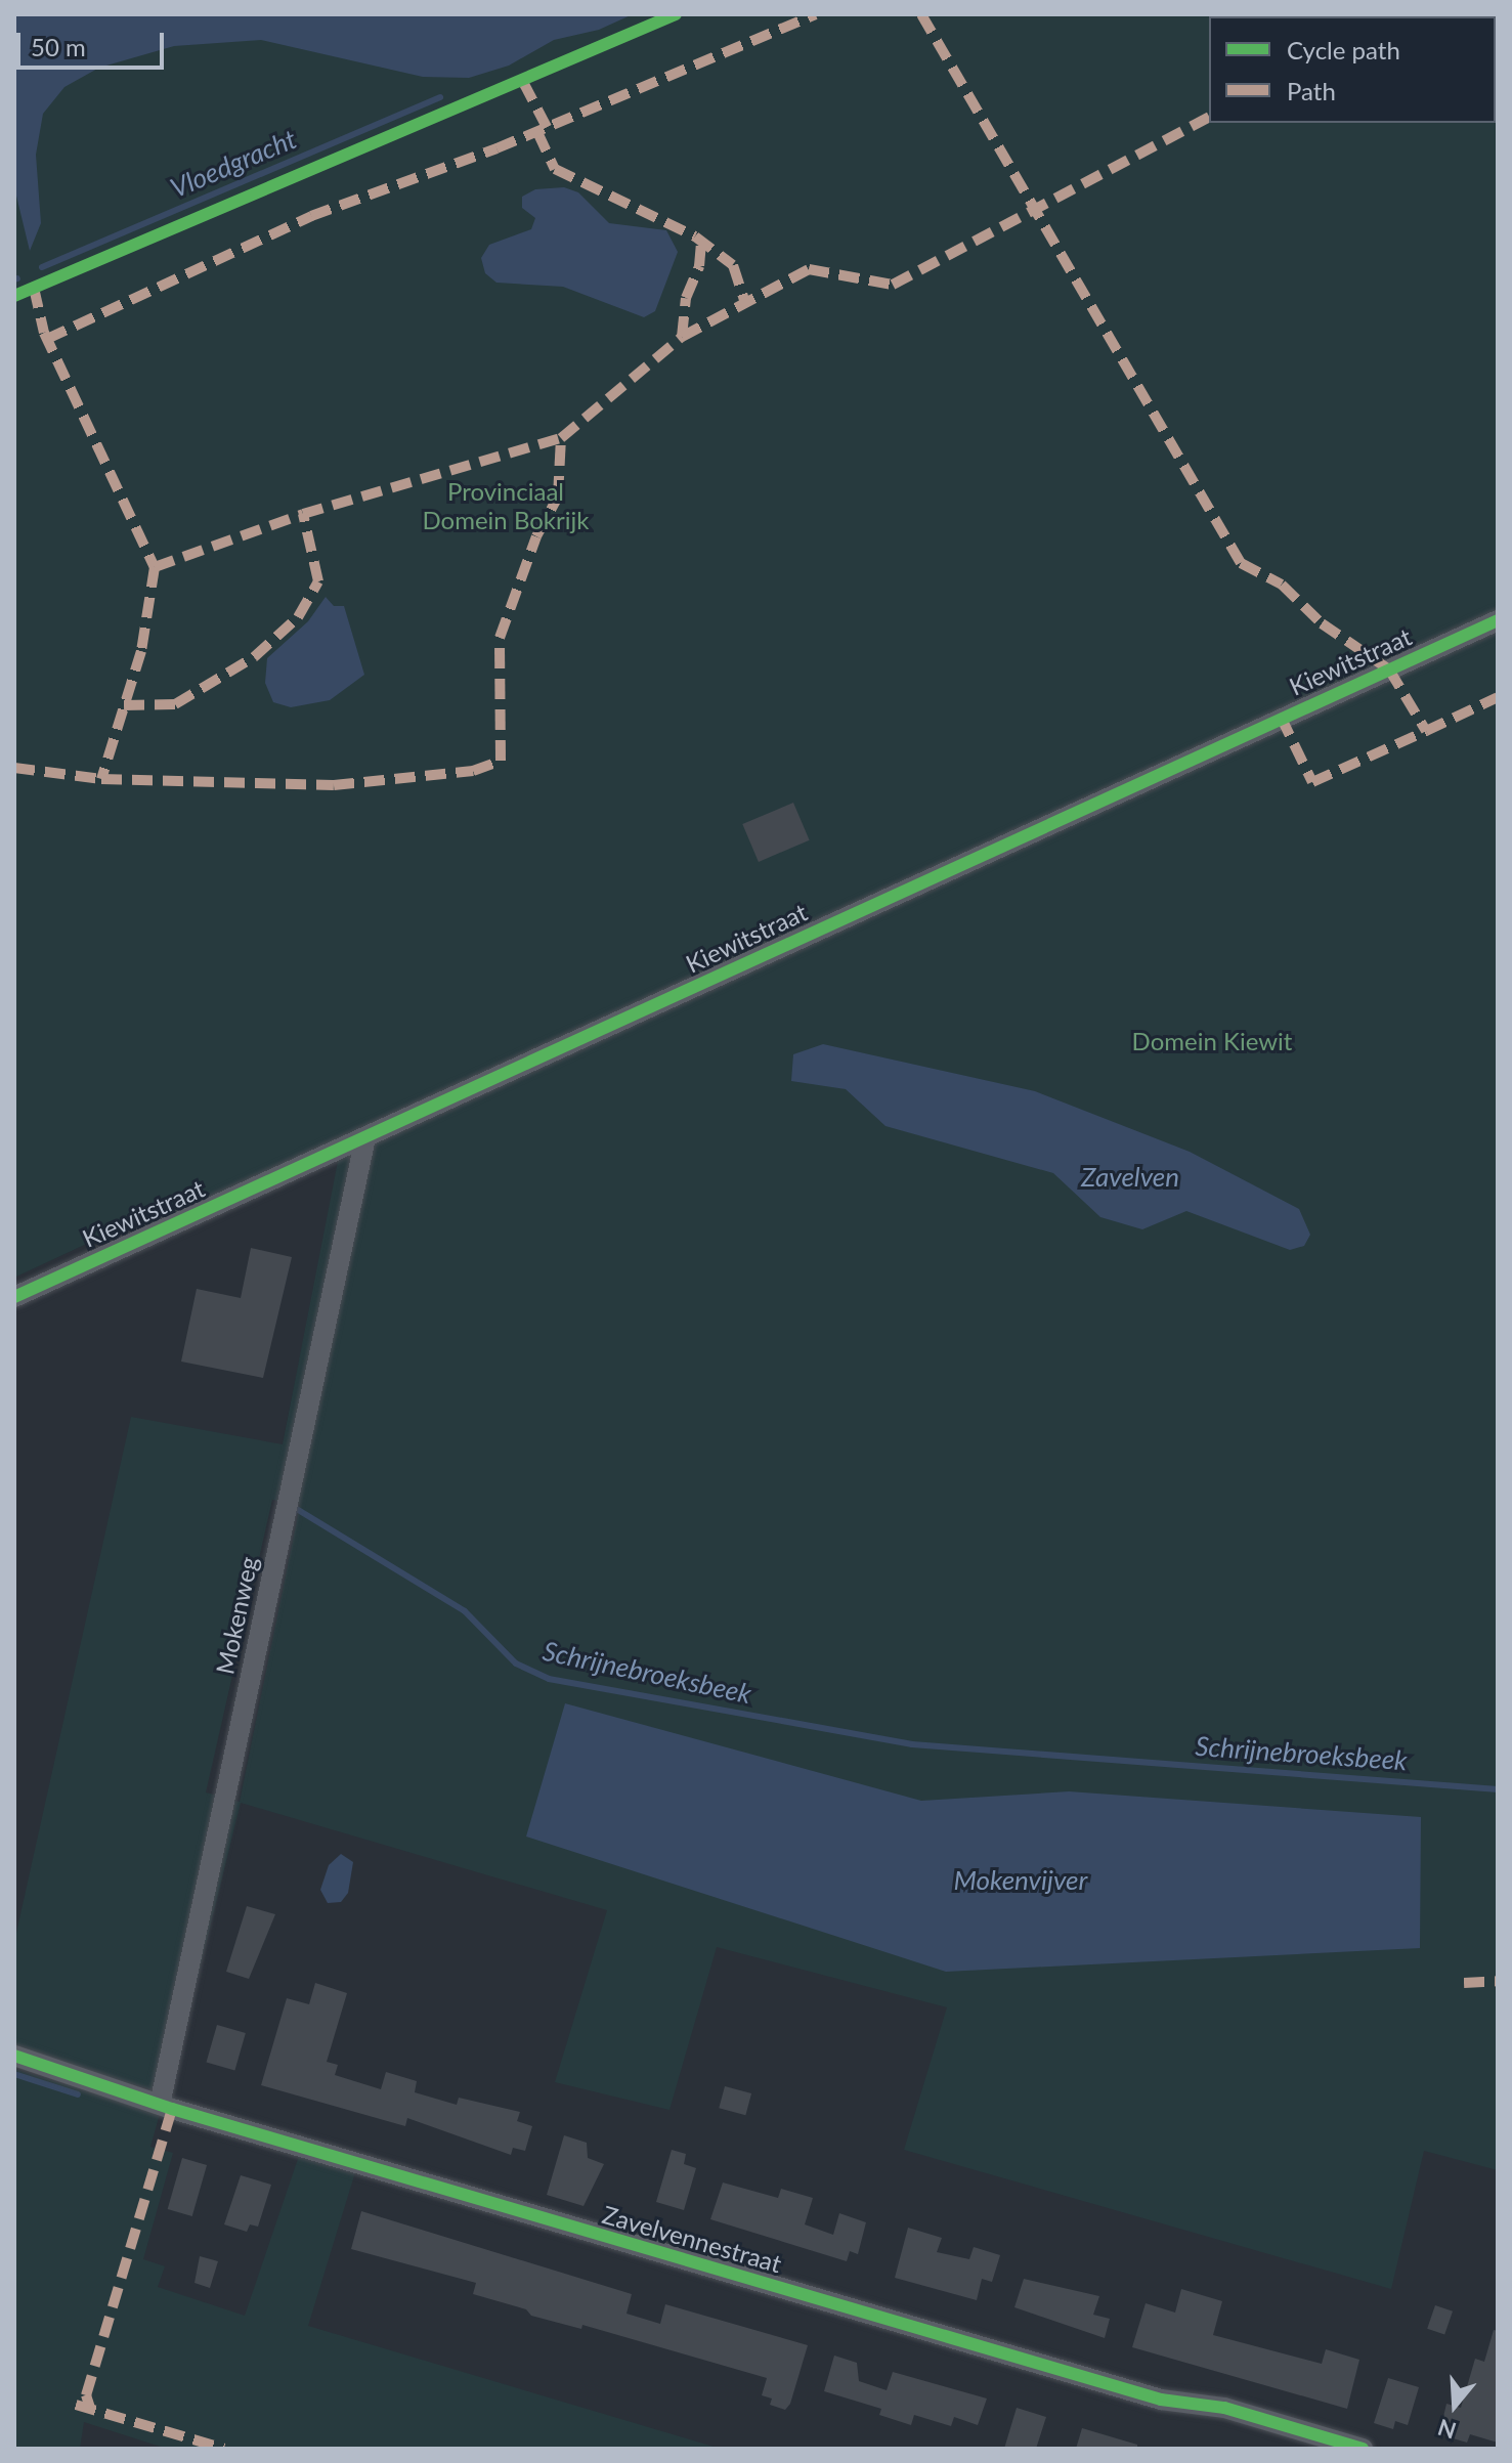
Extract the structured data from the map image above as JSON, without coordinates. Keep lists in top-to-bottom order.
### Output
{
  "streets": {
    "street": ["Kiewitstraat", "Mokenweg", "Zavelvennestraat"]
  },
  "crossings": [
    ["Kiewitstraat", "Mokenweg"],
    ["Mokenweg", "Zavelvennestraat"]
  ],
  "water": [
    "Vloedgracht",
    "Zavelven",
    "Schrijnebroeksbeek",
    "Mokenvijver"
  ],
  "parks": ["Provinciaal Domein Bokrijk", "Domein Kiewit"],
  "legend": ["Cycle path", "Path"],
  "scale_bar": "50 m",
  "north": "bottom"
}
